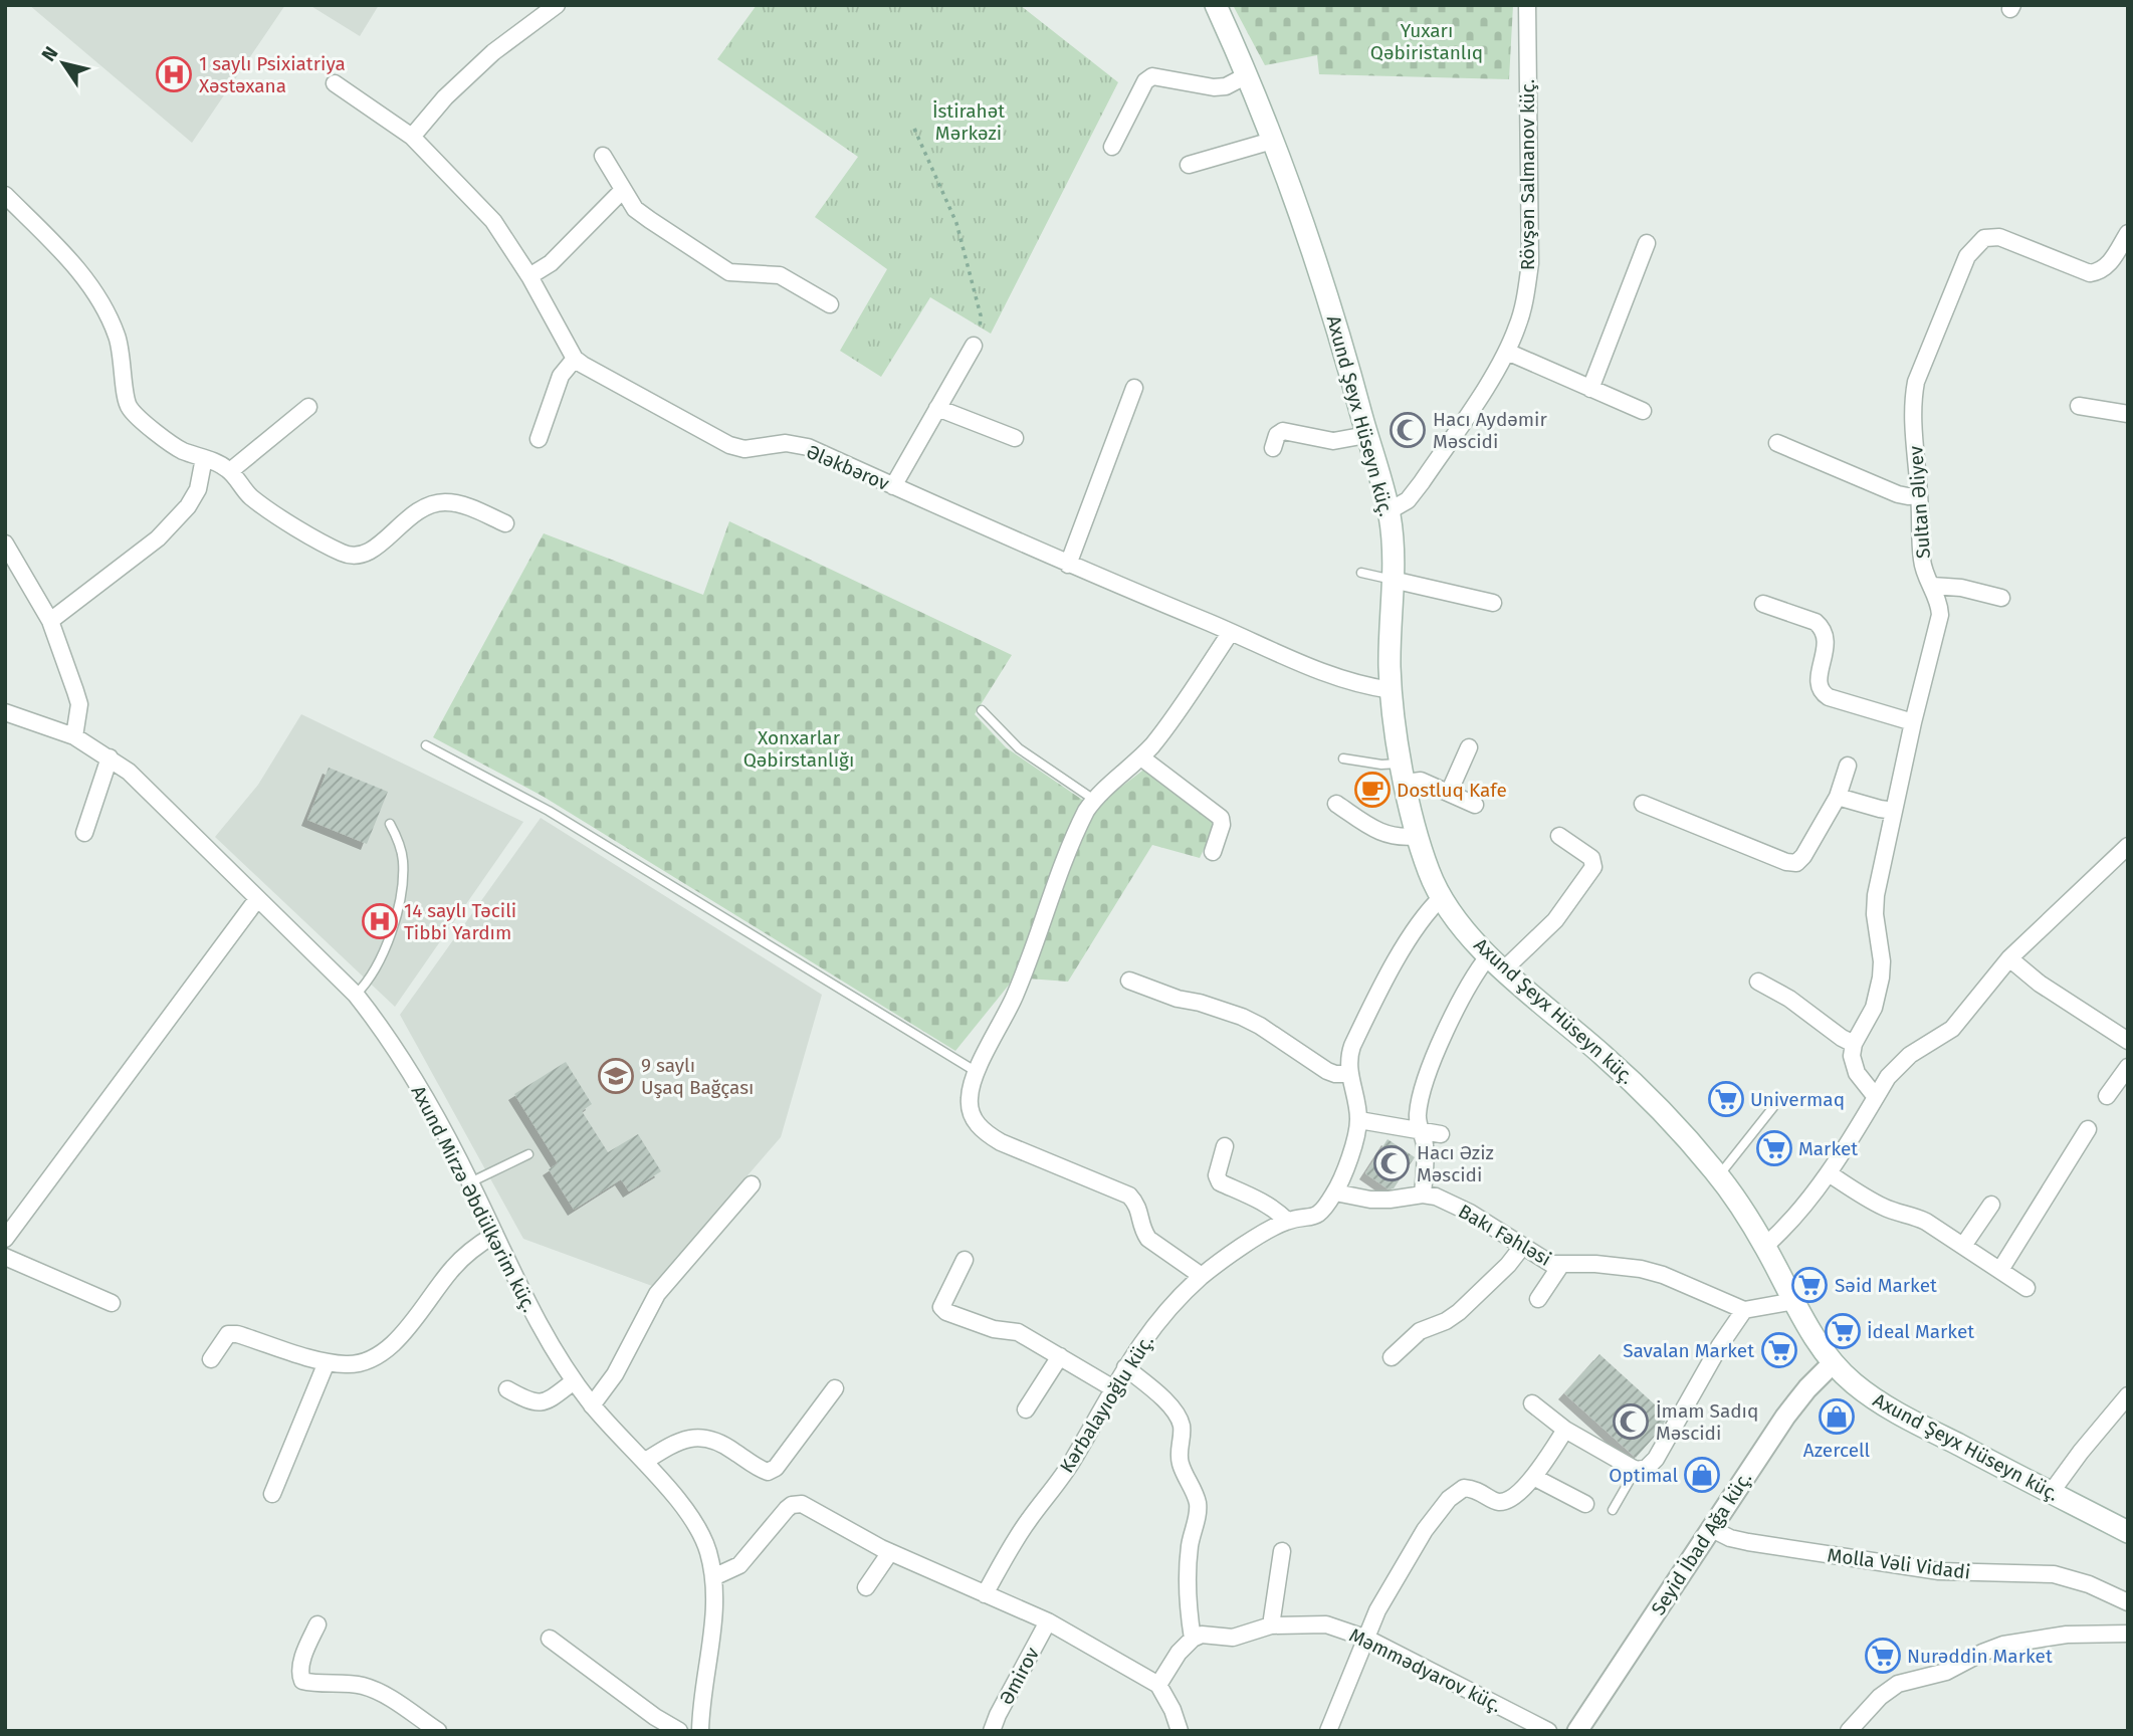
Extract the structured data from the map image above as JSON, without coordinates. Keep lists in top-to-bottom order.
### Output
{
  "streets": {
    "main road": ["Axund Şeyx Hüseyn küç."],
    "street": [
      "Rövşən Salmanov küç.",
      "Ələkbərov",
      "Sultan Əliyev",
      "Axund Mirzə Əbdülkərim küç.",
      "Bakı Fəhləsi",
      "Kərbalayıoğlu küç.",
      "Seyid İbad Ağa küç.",
      "Molla Vəli Vidadi",
      "Məmmədyarov küç.",
      "Əmirov"
    ]
  },
  "crossings": [
    ["Rövşən Salmanov küç.", "Axund Şeyx Hüseyn küç."],
    ["Axund Şeyx Hüseyn küç.", "Ələkbərov"],
    ["Axund Şeyx Hüseyn küç.", "Kərbalayıoğlu küç."],
    ["Axund Şeyx Hüseyn küç.", "Seyid İbad Ağa küç."],
    ["Bakı Fəhləsi", "Kərbalayıoğlu küç."],
    ["Seyid İbad Ağa küç.", "Molla Vəli Vidadi"]
  ],
  "parks": ["Yuxarı Qəbiristanlıq", "İstirahət Mərkəzi", "Xonxarlar Qəbirstanlığı"],
  "places": {
    "hospital": ["1 saylı Psixiatriya Xəstəxana", "14 saylı Təcili Tibbi Yardım"],
    "mosque": ["Hacı Aydəmir Məscidi", "Hacı Əziz Məscidi", "İmam Sadıq Məscidi"],
    "cafe": ["Dostluq Kafe"],
    "school or university": ["9 saylı Uşaq Bağçası"],
    "supermarket": [
      "Univermaq",
      "Market",
      "Səid Market",
      "İdeal Market",
      "Savalan Market",
      "Nurəddin Market"
    ],
    "shop": ["Azercell", "Optimal"]
  },
  "north": "top left"
}
